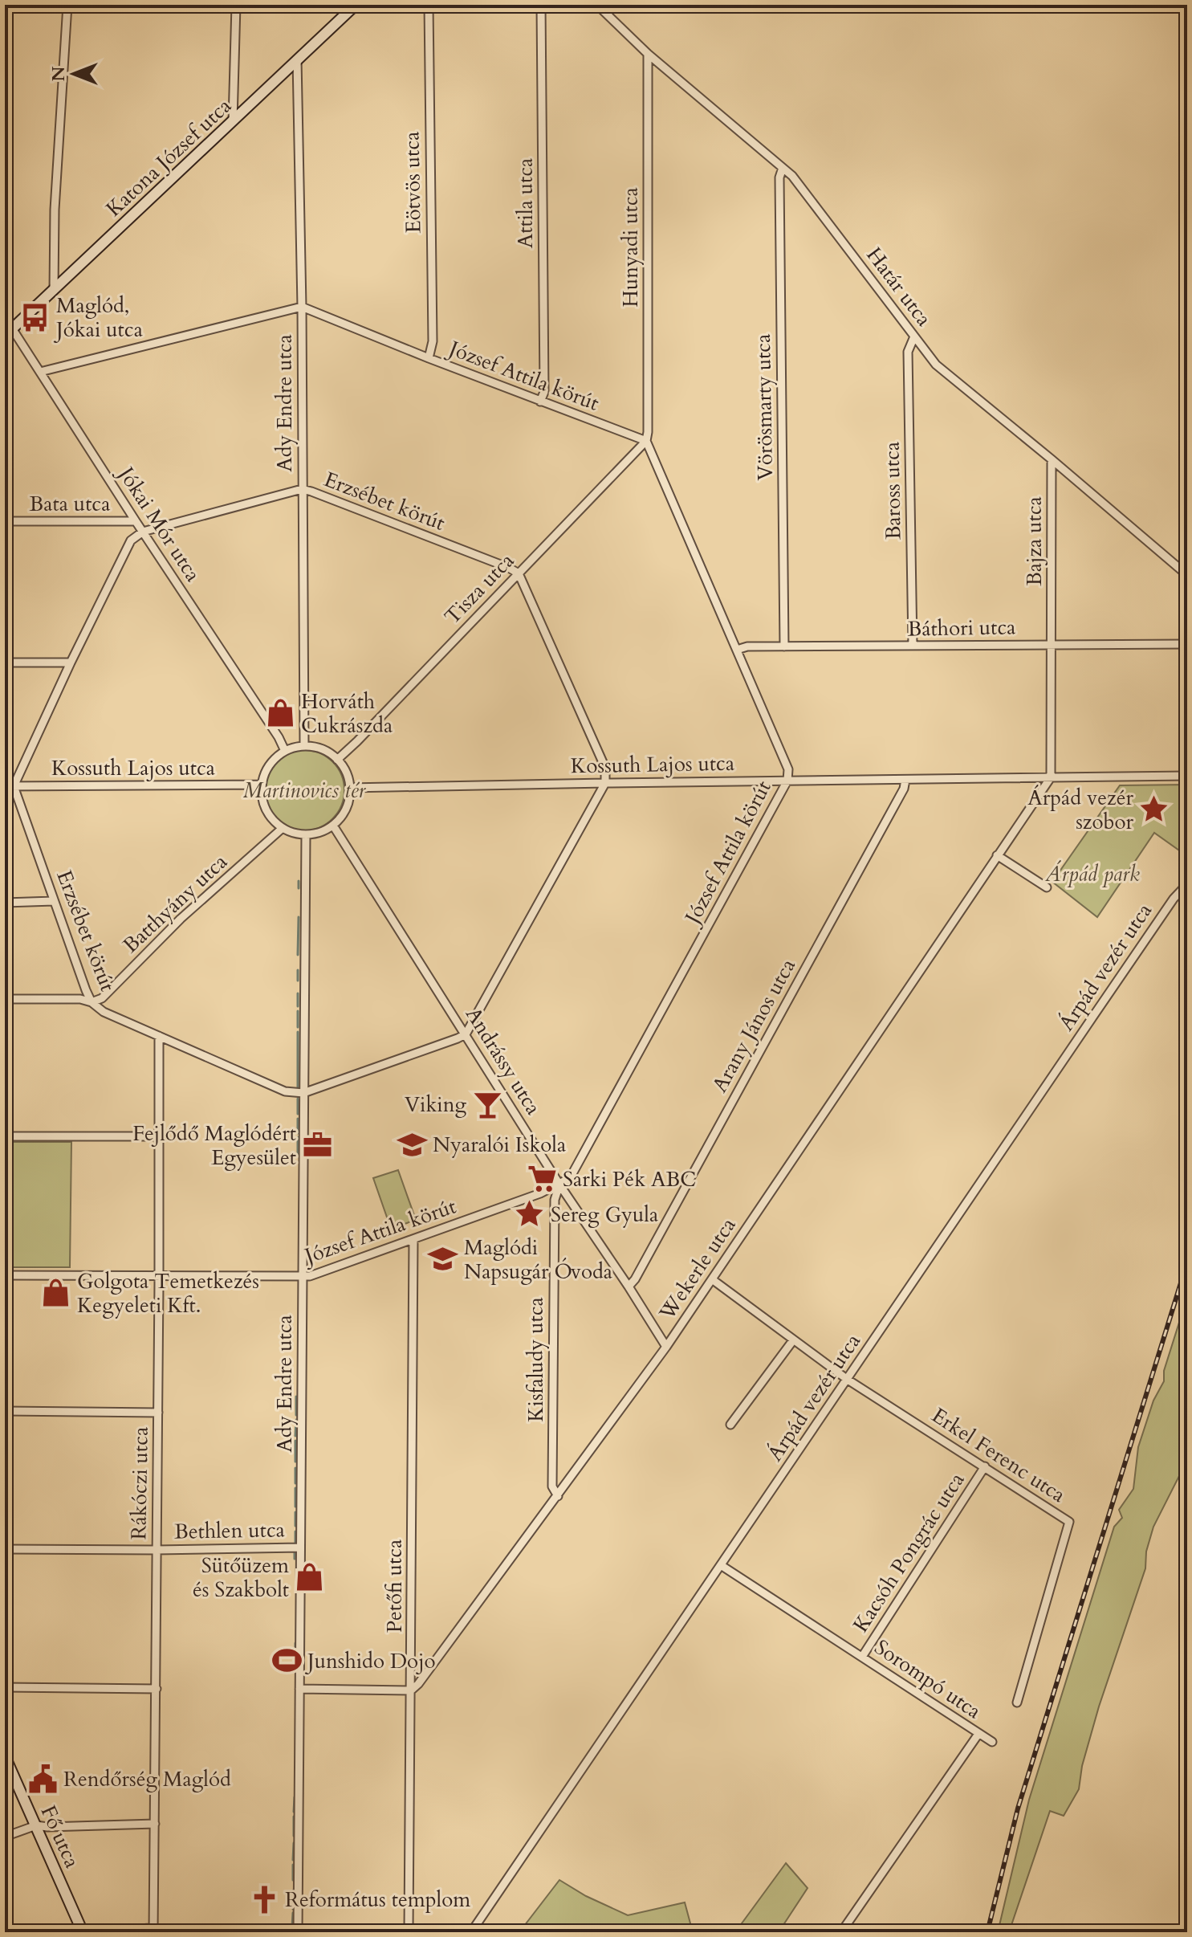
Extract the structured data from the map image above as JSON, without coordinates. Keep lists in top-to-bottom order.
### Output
{
  "streets": {
    "main road": ["Katona József utca", "Fő utca"],
    "street": [
      "Eötvös utca",
      "Attila utca",
      "Hunyadi utca",
      "Határ utca",
      "József Attila körút",
      "Ady Endre utca",
      "Vörösmarty utca",
      "Baross utca",
      "Erzsébet körút",
      "Bata utca",
      "Jókai Mór utca",
      "Bajza utca",
      "Tisza utca",
      "Báthori utca",
      "Kossuth Lajos utca",
      "Batthyány utca",
      "Árpád vezér utca",
      "Arany János utca",
      "Andrássy utca",
      "Wekerle utca",
      "Kisfaludy utca",
      "Erkel Ferenc utca",
      "Rákóczi utca",
      "Bethlen utca",
      "Kacsóh Pongrác utca",
      "Petőfi utca",
      "Sorompó utca"
    ]
  },
  "crossings": [
    ["Katona József utca", "Ady Endre utca"],
    ["Katona József utca", "Jókai Mór utca"],
    ["Eötvös utca", "József Attila körút"],
    ["Attila utca", "József Attila körút"],
    ["Hunyadi utca", "Határ utca"],
    ["Hunyadi utca", "József Attila körút"],
    ["Hunyadi utca", "Tisza utca"],
    ["Határ utca", "Vörösmarty utca"],
    ["Határ utca", "Baross utca"],
    ["Határ utca", "Bajza utca"],
    ["József Attila körút", "Ady Endre utca"],
    ["József Attila körút", "Tisza utca"],
    ["József Attila körút", "Báthori utca"],
    ["József Attila körút", "Kossuth Lajos utca"],
    ["József Attila körút", "Andrássy utca"],
    ["József Attila körút", "Kisfaludy utca"],
    ["József Attila körút", "Rákóczi utca"],
    ["József Attila körút", "Petőfi utca"],
    ["Ady Endre utca", "Erzsébet körút"],
    ["Ady Endre utca", "Jókai Mór utca"],
    ["Ady Endre utca", "Tisza utca"],
    ["Ady Endre utca", "Kossuth Lajos utca"],
    ["Ady Endre utca", "Batthyány utca"],
    ["Ady Endre utca", "Andrássy utca"],
    ["Ady Endre utca", "Bethlen utca"],
    ["Vörösmarty utca", "Báthori utca"],
    ["Baross utca", "Báthori utca"],
    ["Erzsébet körút", "Jókai Mór utca"],
    ["Erzsébet körút", "Tisza utca"],
    ["Erzsébet körút", "Kossuth Lajos utca"],
    ["Erzsébet körút", "Batthyány utca"],
    ["Erzsébet körút", "Rákóczi utca"],
    ["Bata utca", "Jókai Mór utca"],
    ["Jókai Mór utca", "Tisza utca"],
    ["Jókai Mór utca", "Kossuth Lajos utca"],
    ["Jókai Mór utca", "Batthyány utca"],
    ["Jókai Mór utca", "Andrássy utca"],
    ["Bajza utca", "Báthori utca"],
    ["Bajza utca", "Kossuth Lajos utca"],
    ["Bajza utca", "Wekerle utca"],
    ["Tisza utca", "Kossuth Lajos utca"],
    ["Tisza utca", "Batthyány utca"],
    ["Tisza utca", "Andrássy utca"],
    ["Kossuth Lajos utca", "Batthyány utca"],
    ["Kossuth Lajos utca", "Arany János utca"],
    ["Kossuth Lajos utca", "Andrássy utca"],
    ["Kossuth Lajos utca", "Wekerle utca"],
    ["Batthyány utca", "Andrássy utca"],
    ["Árpád vezér utca", "Erkel Ferenc utca"],
    ["Árpád vezér utca", "Sorompó utca"],
    ["Arany János utca", "Andrássy utca"],
    ["Andrássy utca", "Wekerle utca"],
    ["Andrássy utca", "Kisfaludy utca"],
    ["Wekerle utca", "Kisfaludy utca"],
    ["Wekerle utca", "Erkel Ferenc utca"],
    ["Wekerle utca", "Petőfi utca"],
    ["Erkel Ferenc utca", "Kacsóh Pongrác utca"],
    ["Rákóczi utca", "Bethlen utca"],
    ["Kacsóh Pongrác utca", "Sorompó utca"]
  ],
  "parks": ["Martinovics tér", "Árpád park"],
  "places": {
    "bus stop": ["Maglód, Jókai utca"],
    "shop": ["Horváth Cukrászda", "Golgota Temetkezés Kegyeleti Kft.", "Sütőüzem és Szakbolt"],
    "place": ["Árpád vezér szobor", "Sereg Gyula"],
    "bar": ["Viking"],
    "school or university": ["Nyaralói Iskola", "Maglódi Napsugár Óvoda"],
    "office": ["Fejlődő Maglódért Egyesület"],
    "supermarket": ["Sarki Pék ABC"],
    "sports": ["Junshido Dojo"],
    "public building": ["Rendőrség Maglód"],
    "church": ["Református templom"]
  },
  "north": "left"
}
